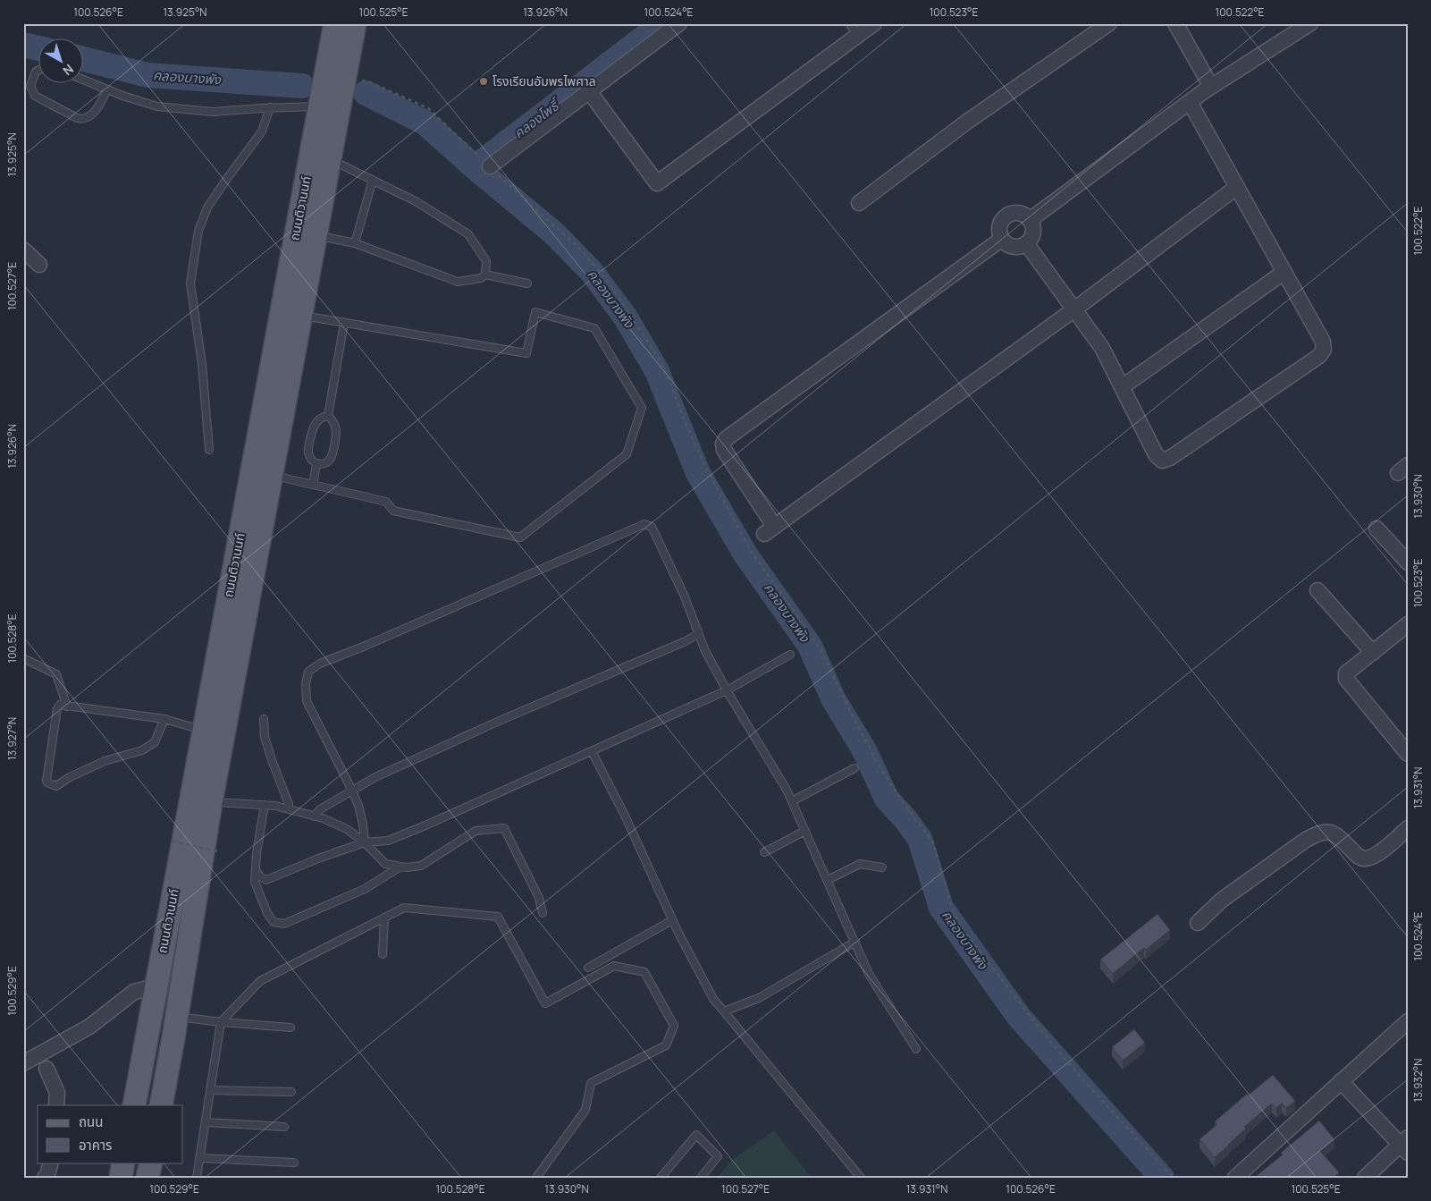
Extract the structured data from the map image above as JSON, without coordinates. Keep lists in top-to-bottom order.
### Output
{
  "streets": {
    "main road": ["ถนนติวานนท์"]
  },
  "water": ["คลองบางพัง", "คลองโพธิ์"],
  "places": ["โรงเรียนอัมพรไพศาล"],
  "legend": ["ถนน", "อาคาร"],
  "north": "bottom right",
  "coordinates": [
    "100.526°E",
    "13.925°N",
    "100.525°E",
    "13.926°N",
    "100.524°E",
    "100.523°E",
    "100.522°E",
    "100.527°E",
    "13.930°N",
    "100.528°E",
    "13.927°N",
    "13.931°N",
    "100.529°E",
    "13.932°N"
  ]
}
